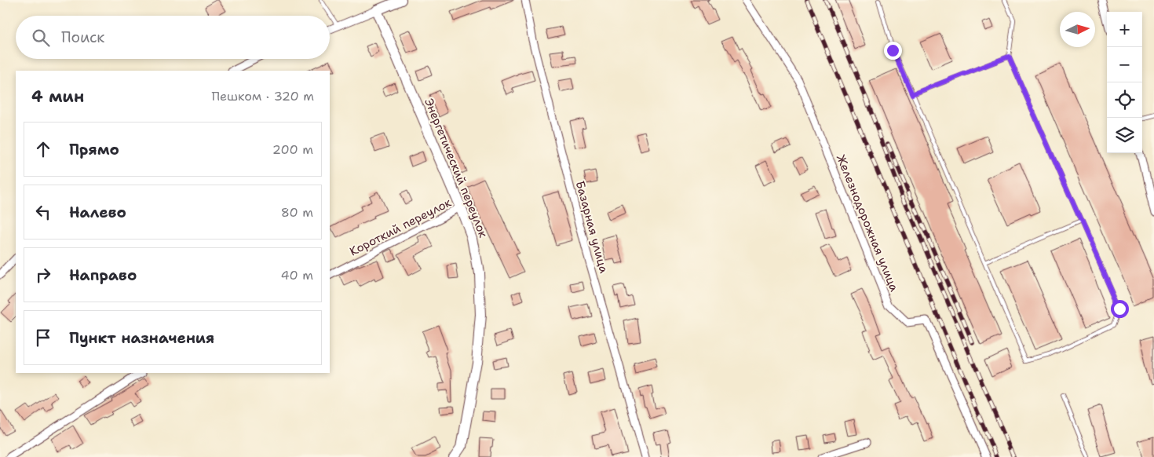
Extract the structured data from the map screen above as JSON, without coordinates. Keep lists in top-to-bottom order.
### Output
{
  "streets": {
    "street": [
      "Энергетический переулок",
      "Железнодорожная улица",
      "Короткий переулок",
      "Базарная улица"
    ]
  },
  "crossings": [
    ["Энергетический переулок", "Короткий переулок"]
  ],
  "north": "right",
  "page": {
    "map_buttons": ["+", "−"],
    "search": "Поиск",
    "heading": ["4 мин", "Пешком · 320 m"],
    "list": [
      ["Прямо", "200 m"],
      ["Налево", "80 m"],
      ["Направо", "40 m"],
      "Пункт назначения"
    ]
  }
}
